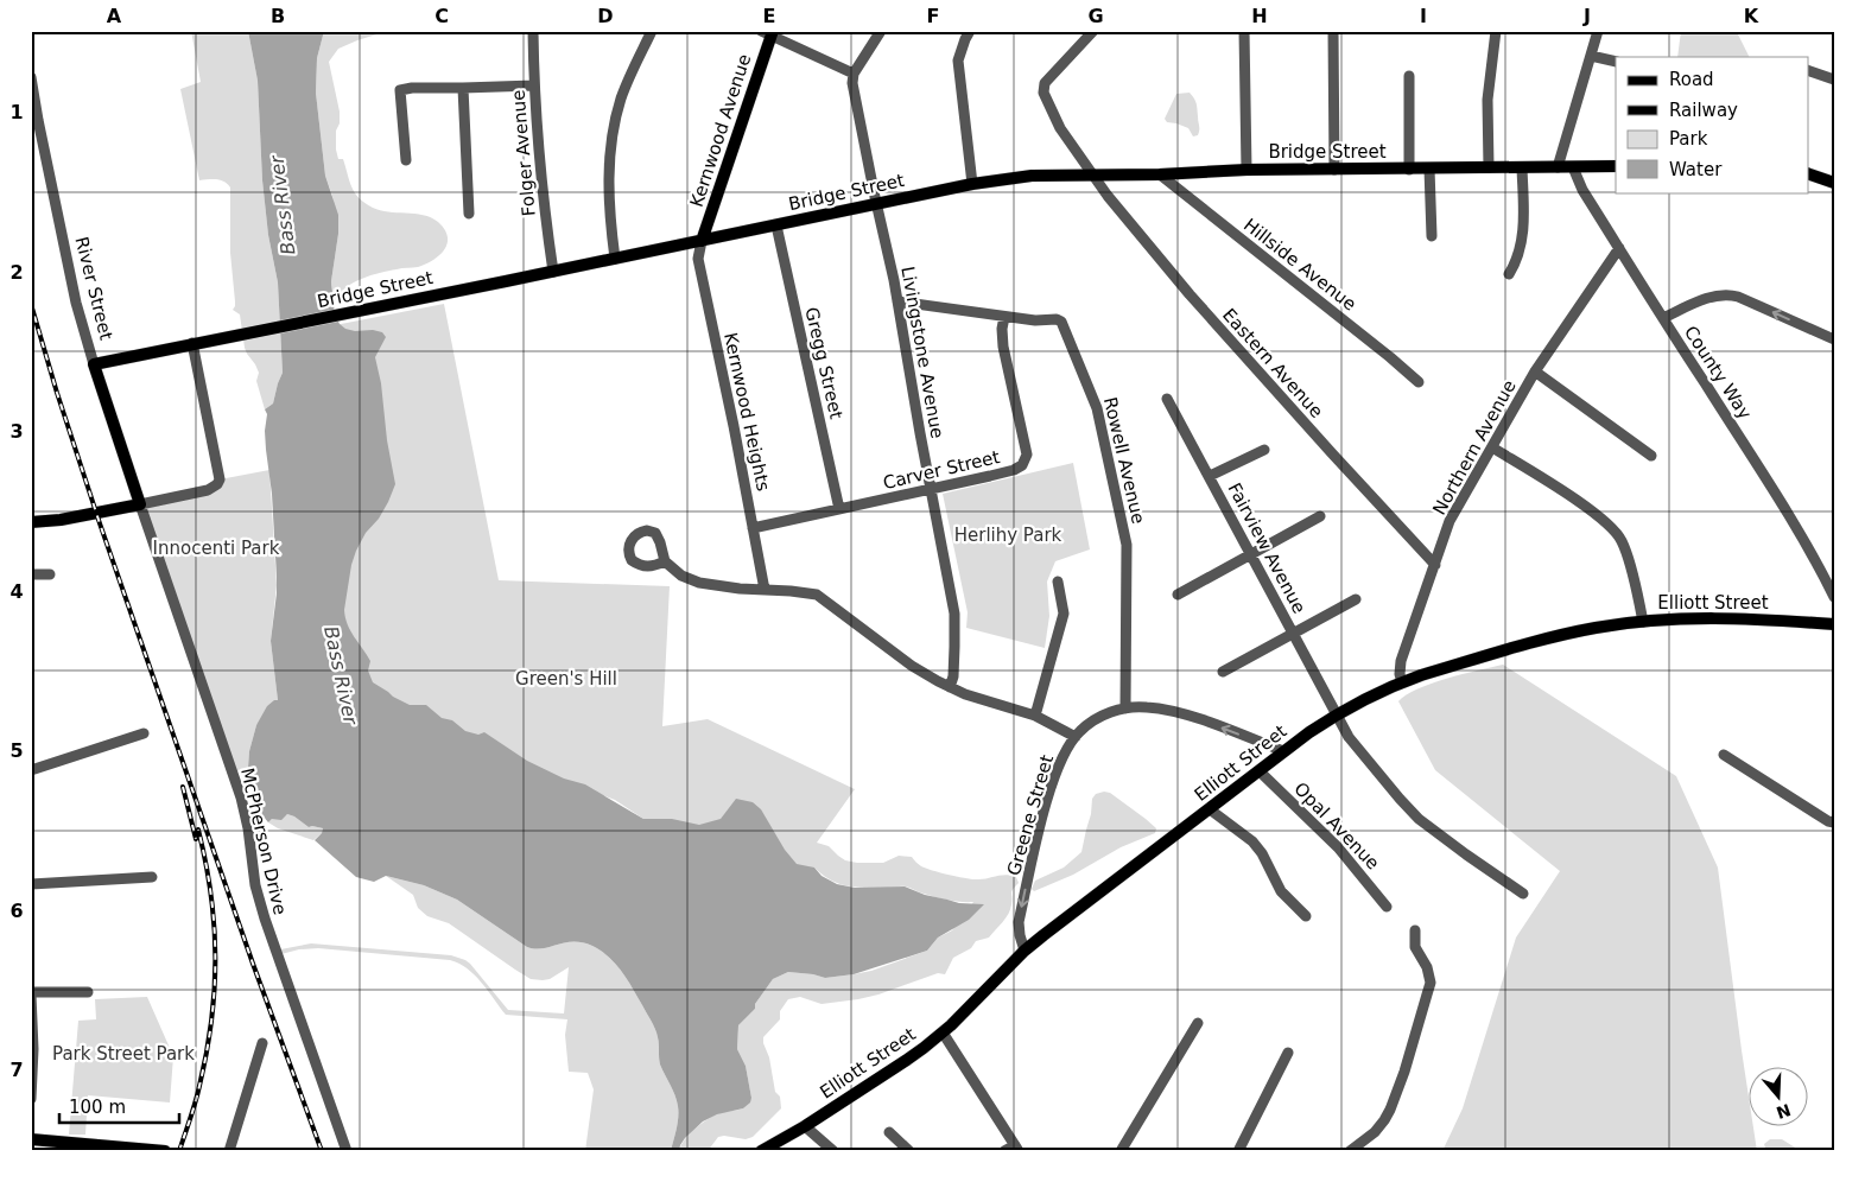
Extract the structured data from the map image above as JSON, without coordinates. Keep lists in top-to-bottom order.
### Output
{
  "streets": {
    "main road": [
      "Kernwood Avenue",
      "Bridge Street",
      "River Street",
      "Elliott Street"
    ],
    "street": [
      "Folger Avenue",
      "Hillside Avenue",
      "Livingstone Avenue",
      "Gregg Street",
      "Eastern Avenue",
      "County Way",
      "Kernwood Heights",
      "Northern Avenue",
      "Rowell Avenue",
      "Carver Street",
      "Fairview Avenue",
      "Greene Street",
      "Opal Avenue",
      "McPherson Drive"
    ]
  },
  "crossings": [
    ["Kernwood Avenue", "Bridge Street"],
    ["Kernwood Avenue", "Kernwood Heights"],
    ["Bridge Street", "Folger Avenue"],
    ["Bridge Street", "Hillside Avenue"],
    ["Bridge Street", "River Street"],
    ["Bridge Street", "Livingstone Avenue"],
    ["Bridge Street", "Gregg Street"],
    ["Bridge Street", "Eastern Avenue"],
    ["Bridge Street", "County Way"],
    ["Bridge Street", "Kernwood Heights"],
    ["River Street", "McPherson Drive"],
    ["Livingstone Avenue", "Rowell Avenue"],
    ["Livingstone Avenue", "Carver Street"],
    ["Gregg Street", "Carver Street"],
    ["Eastern Avenue", "Northern Avenue"],
    ["County Way", "Northern Avenue"],
    ["Kernwood Heights", "Carver Street"],
    ["Northern Avenue", "Elliott Street"],
    ["Rowell Avenue", "Carver Street"],
    ["Rowell Avenue", "Greene Street"],
    ["Fairview Avenue", "Elliott Street"],
    ["Elliott Street", "Greene Street"],
    ["Elliott Street", "Opal Avenue"]
  ],
  "water": ["Bass River"],
  "parks": [
    "Herlihy Park",
    "Innocenti Park",
    "Green's Hill",
    "Park Street Park"
  ],
  "legend": [
    "Road",
    "Railway",
    "Park",
    "Water"
  ],
  "scale_bar": "100 m",
  "north": "bottom",
  "grid": {
    "columns": [
      "A",
      "B",
      "C",
      "D",
      "E",
      "F",
      "G",
      "H",
      "I",
      "J",
      "K"
    ],
    "rows": [
      "1",
      "2",
      "3",
      "4",
      "5",
      "6",
      "7"
    ]
  }
}
